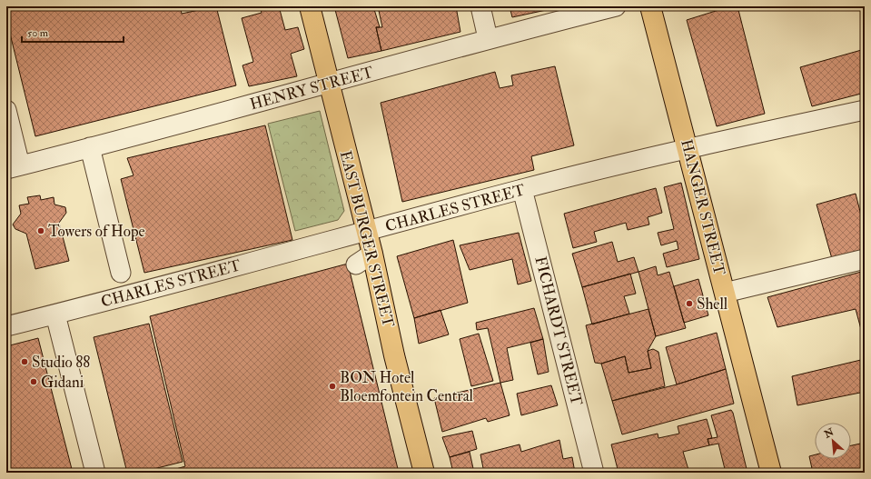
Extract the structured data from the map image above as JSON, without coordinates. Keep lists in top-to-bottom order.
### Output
{
  "streets": {
    "main road": ["HANGER STREET", "EAST BURGER STREET"],
    "street": ["HENRY STREET", "CHARLES STREET", "FICHARDT STREET"]
  },
  "crossings": [
    ["HENRY STREET", "EAST BURGER STREET"],
    ["HANGER STREET", "CHARLES STREET"],
    ["CHARLES STREET", "EAST BURGER STREET"],
    ["CHARLES STREET", "FICHARDT STREET"]
  ],
  "places": [
    "Towers of Hope",
    "Shell",
    "Studio 88",
    "Gidani",
    "BON Hotel Bloemfontein Central"
  ],
  "scale_bar": "50 m",
  "north": "top left"
}
